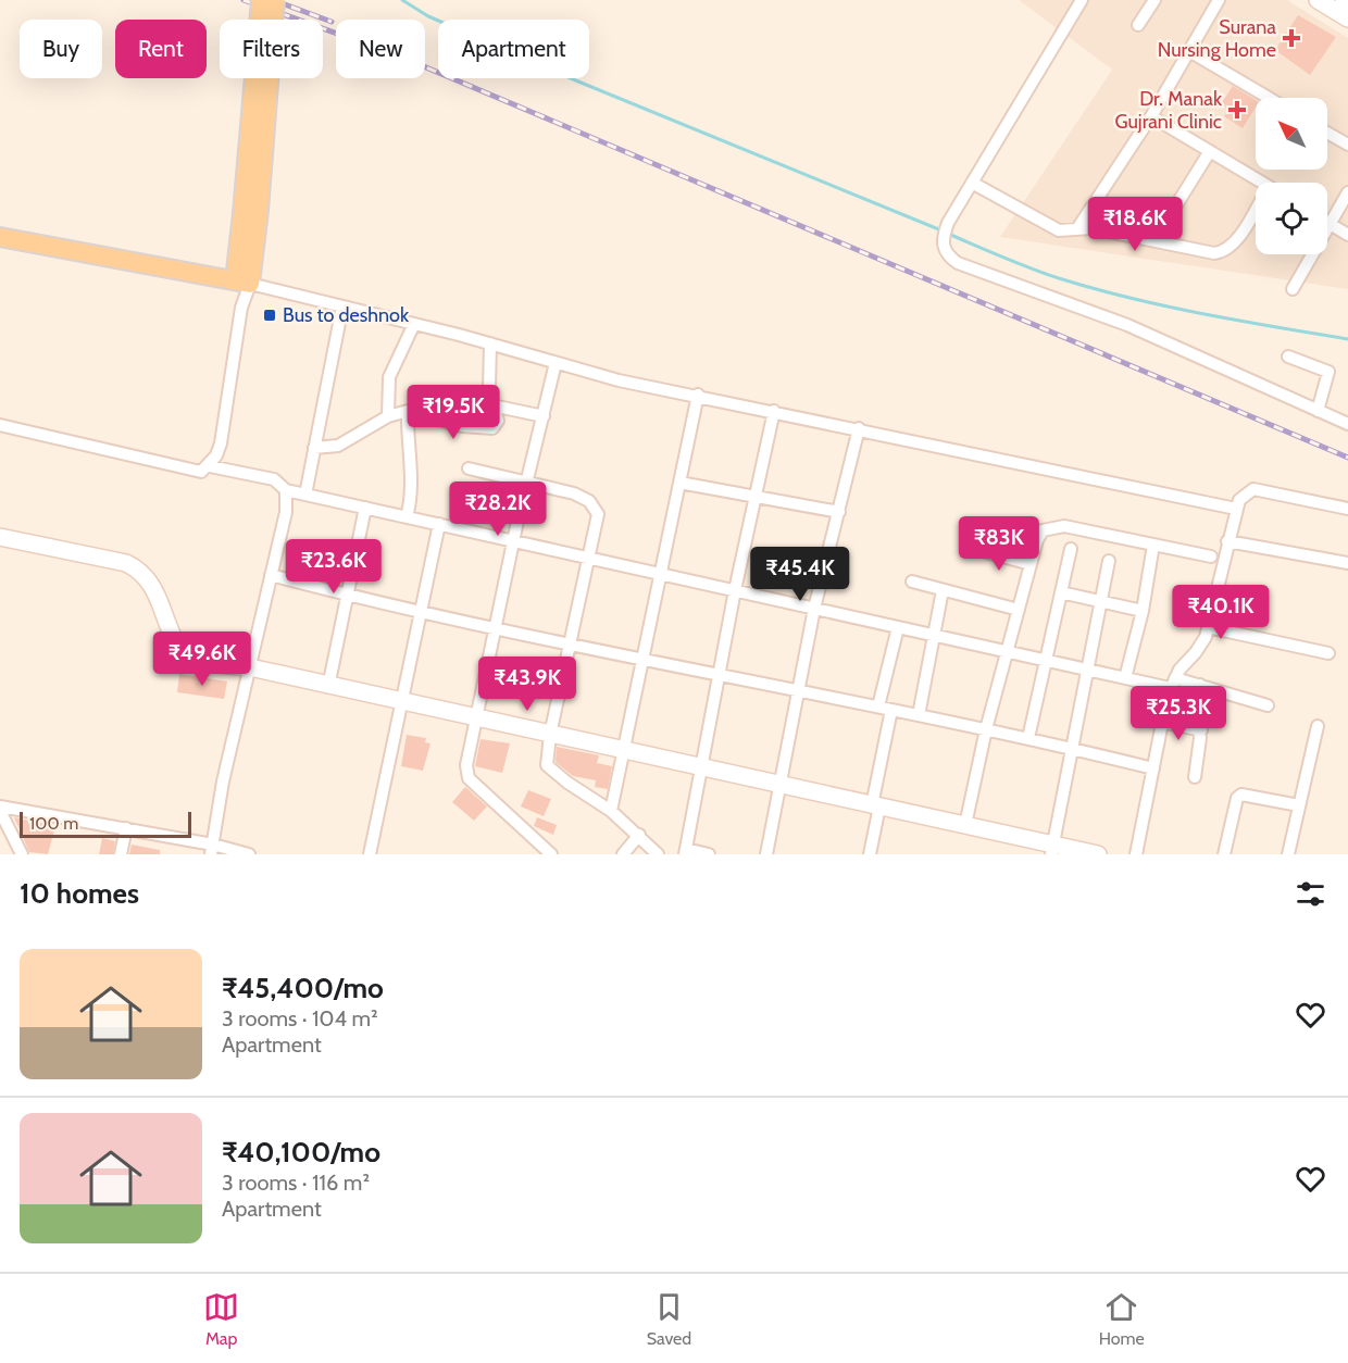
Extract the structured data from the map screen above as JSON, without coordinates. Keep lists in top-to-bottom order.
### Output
{
  "places": {
    "health": ["Surana Nursing Home", "Dr. Manak Gujrani Clinic"],
    "transit": ["Bus to deshnok"]
  },
  "scale_bar": "100 m",
  "north": "top left",
  "page": {
    "chip": [
      "Buy",
      "Rent",
      "Filters",
      "New",
      "Apartment"
    ],
    "price": [
      "₹18.6K",
      "₹19.5K",
      "₹28.2K",
      "₹83K",
      "₹23.6K",
      "₹45.4K",
      "₹40.1K",
      "₹49.6K",
      "₹43.9K",
      "₹25.3K"
    ],
    "scale": "100 m",
    "heading": "10 homes",
    "list": [
      {
        "name": "₹45,400/mo",
        "note": "3 rooms · 104 m² · Apartment"
      },
      {
        "name": "₹40,100/mo",
        "note": "3 rooms · 116 m² · Apartment"
      }
    ],
    "tabs": ["Map", "Saved", "Home"]
  }
}
